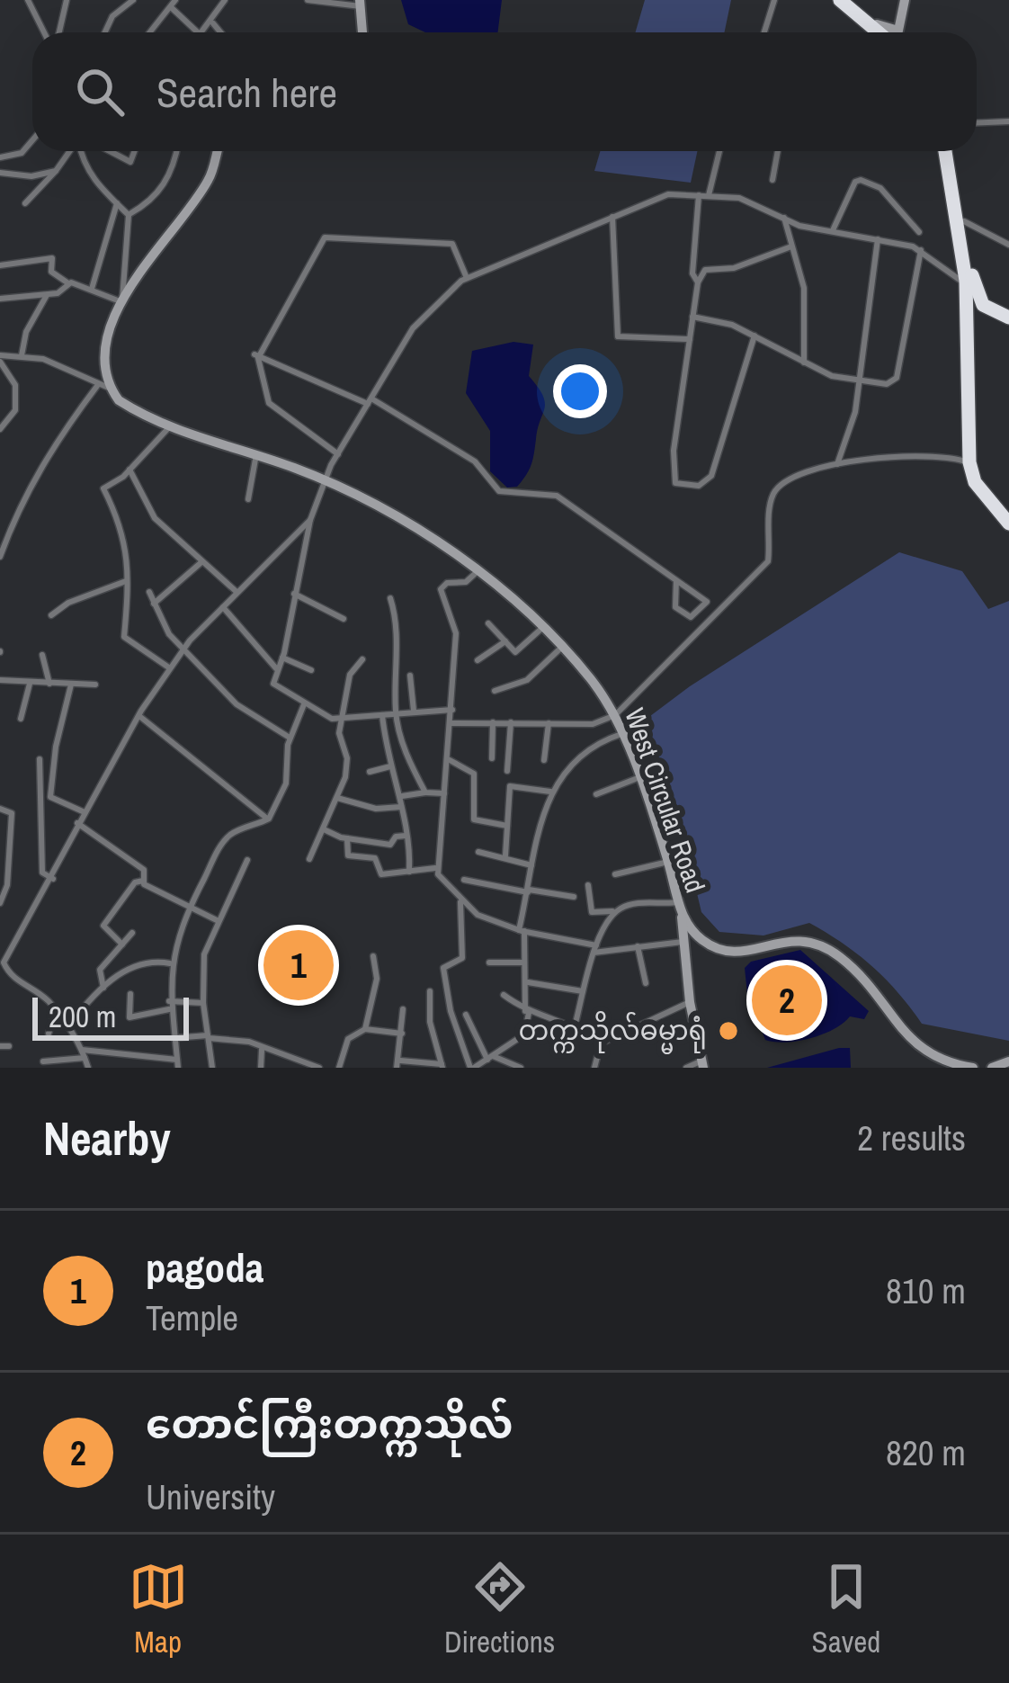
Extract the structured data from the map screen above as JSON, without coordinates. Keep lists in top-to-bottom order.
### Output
{
  "streets": {
    "street": ["West Circular Road"]
  },
  "places": ["တက္ကသိုလ်ဓမ္မာရုံ"],
  "scale_bar": "200 m",
  "page": {
    "search": "Search here",
    "pins": ["1", "2"],
    "scale": "200 m",
    "heading": ["Nearby", "2 results"],
    "list": [
      {
        "mark": "1",
        "name": "pagoda",
        "note": "Temple",
        "value": "810 m"
      },
      {
        "mark": "2",
        "name": "တောင်ကြီးတက္ကသိုလ်",
        "note": "University",
        "value": "820 m"
      }
    ],
    "nav": ["Map", "Directions", "Saved"]
  }
}
